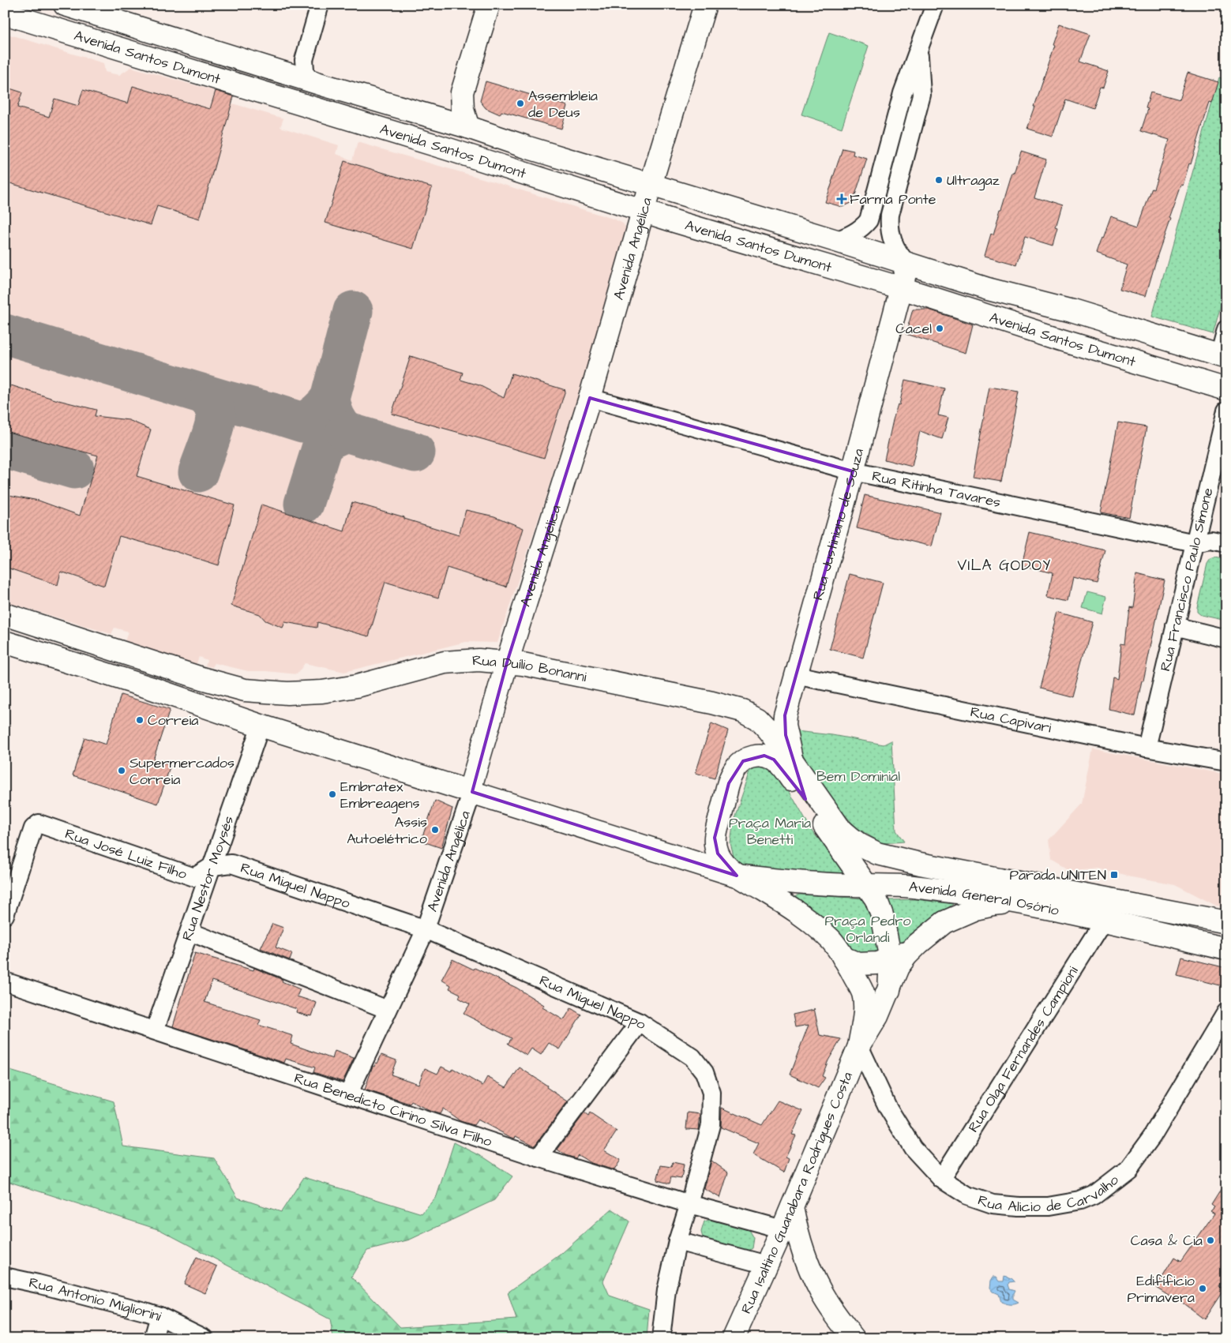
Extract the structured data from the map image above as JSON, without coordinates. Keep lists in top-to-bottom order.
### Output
{
  "streets": {
    "main road": [
      "Avenida Santos Dumont",
      "Avenida Angélica",
      "Rua Justiniano de Souza",
      "Rua Duílio Bonanni",
      "Avenida General Osório",
      "Rua Isaltino Guanabara Rodrigues Costa"
    ],
    "street": [
      "Rua Ritinha Tavares",
      "Rua Francisco Paulo Simone",
      "Rua Capivari",
      "Rua José Luiz Filho",
      "Rua Nestor Moysés",
      "Rua Miguel Nappo",
      "Rua Olga Fernandes Campioni",
      "Rua Benedicto Cirino Silva Filho",
      "Rua Alicio de Carvalho",
      "Rua Antonio Migliorini"
    ]
  },
  "crossings": [
    ["Avenida Santos Dumont", "Avenida Angélica"],
    ["Avenida Santos Dumont", "Rua Justiniano de Souza"],
    ["Avenida Angélica", "Rua Ritinha Tavares"],
    ["Avenida Angélica", "Rua Duílio Bonanni"],
    ["Avenida Angélica", "Rua Miguel Nappo"],
    ["Avenida Angélica", "Rua Benedicto Cirino Silva Filho"],
    ["Rua Ritinha Tavares", "Rua Justiniano de Souza"],
    ["Rua Ritinha Tavares", "Rua Francisco Paulo Simone"],
    ["Rua Justiniano de Souza", "Rua Duílio Bonanni"],
    ["Rua Justiniano de Souza", "Rua Capivari"],
    ["Rua Justiniano de Souza", "Avenida General Osório"],
    ["Rua Francisco Paulo Simone", "Rua Capivari"],
    ["Rua Duílio Bonanni", "Avenida General Osório"],
    ["Rua José Luiz Filho", "Rua Nestor Moysés"],
    ["Rua José Luiz Filho", "Rua Miguel Nappo"],
    ["Rua Nestor Moysés", "Rua Miguel Nappo"],
    ["Rua Nestor Moysés", "Rua Benedicto Cirino Silva Filho"],
    ["Rua Miguel Nappo", "Rua Benedicto Cirino Silva Filho"],
    ["Avenida General Osório", "Rua Olga Fernandes Campioni"],
    ["Avenida General Osório", "Rua Isaltino Guanabara Rodrigues Costa"],
    ["Rua Olga Fernandes Campioni", "Rua Alicio de Carvalho"],
    ["Rua Benedicto Cirino Silva Filho", "Rua Isaltino Guanabara Rodrigues Costa"],
    ["Rua Alicio de Carvalho", "Rua Isaltino Guanabara Rodrigues Costa"]
  ],
  "districts": ["VILA GODOY"],
  "parks": ["Bem Dominial", "Praça Maria Benetti", "Praça Pedro Orlandi"],
  "places": {
    "other": [
      "Assembleia de Deus",
      "Ultragaz",
      "Cacel",
      "Correia",
      "Supermercados Correia",
      "Embratex Embreagens",
      "Assis Autoelétrico",
      "Casa & Cia",
      "Edifíficio Primavera"
    ],
    "health": ["Farma Ponte"],
    "transit": ["Parada UNITEN"]
  }
}
